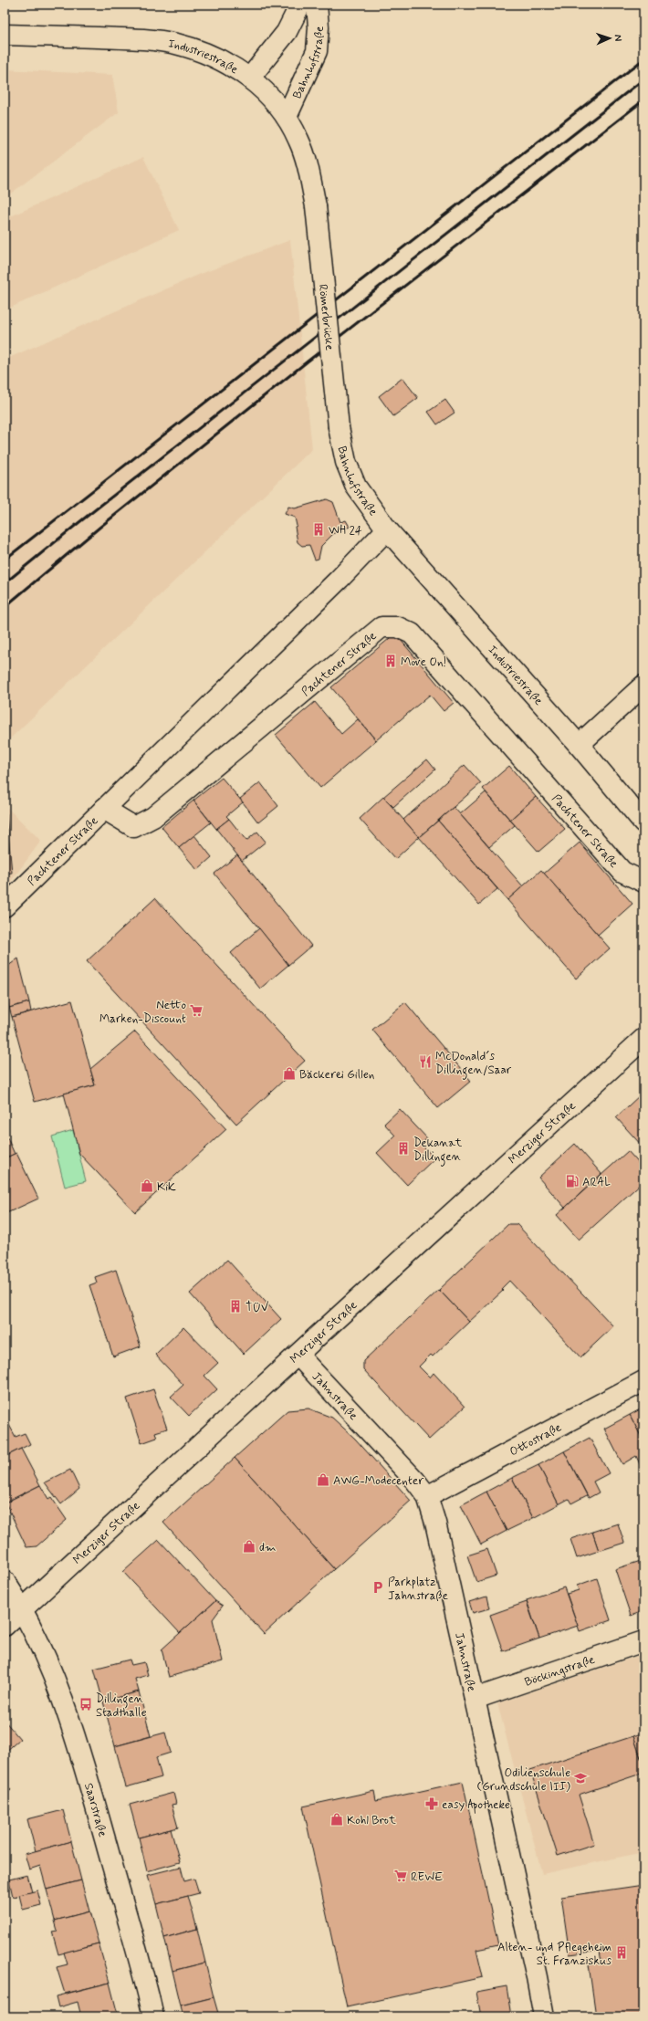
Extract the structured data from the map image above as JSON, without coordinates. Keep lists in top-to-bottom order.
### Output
{
  "streets": {
    "street": [
      "Industriestraße",
      "Bahnhofstraße",
      "Römerbrücke",
      "Pachtener Straße",
      "Merziger Straße",
      "Jahnstraße",
      "Ottostraße",
      "Böckingstraße",
      "Saarstraße"
    ]
  },
  "crossings": [
    ["Industriestraße", "Bahnhofstraße"],
    ["Industriestraße", "Römerbrücke"],
    ["Industriestraße", "Pachtener Straße"],
    ["Bahnhofstraße", "Römerbrücke"],
    ["Bahnhofstraße", "Pachtener Straße"],
    ["Merziger Straße", "Jahnstraße"],
    ["Merziger Straße", "Saarstraße"],
    ["Jahnstraße", "Ottostraße"],
    ["Jahnstraße", "Böckingstraße"]
  ],
  "places": {
    "building": [
      "WH 24",
      "Move On!",
      "Dekanat Dillingen",
      "TÜV",
      "Alten- und Pflegeheim St. Franziskus"
    ],
    "supermarket": ["Netto Marken-Discount", "REWE"],
    "restaurant": ["McDonald´s Dillingen/Saar"],
    "shop": [
      "Bäckerei Gillen",
      "KiK",
      "AWG-Modecenter",
      "dm",
      "Kohl Brot"
    ],
    "fuel station": ["ARAL"],
    "parking": ["Parkplatz Jahnstraße"],
    "bus stop": ["Dillingen Stadthalle"],
    "school or university": ["Odilienschule (Grundschule III)"],
    "pharmacy": ["easy Apotheke"]
  },
  "north": "right"
}
